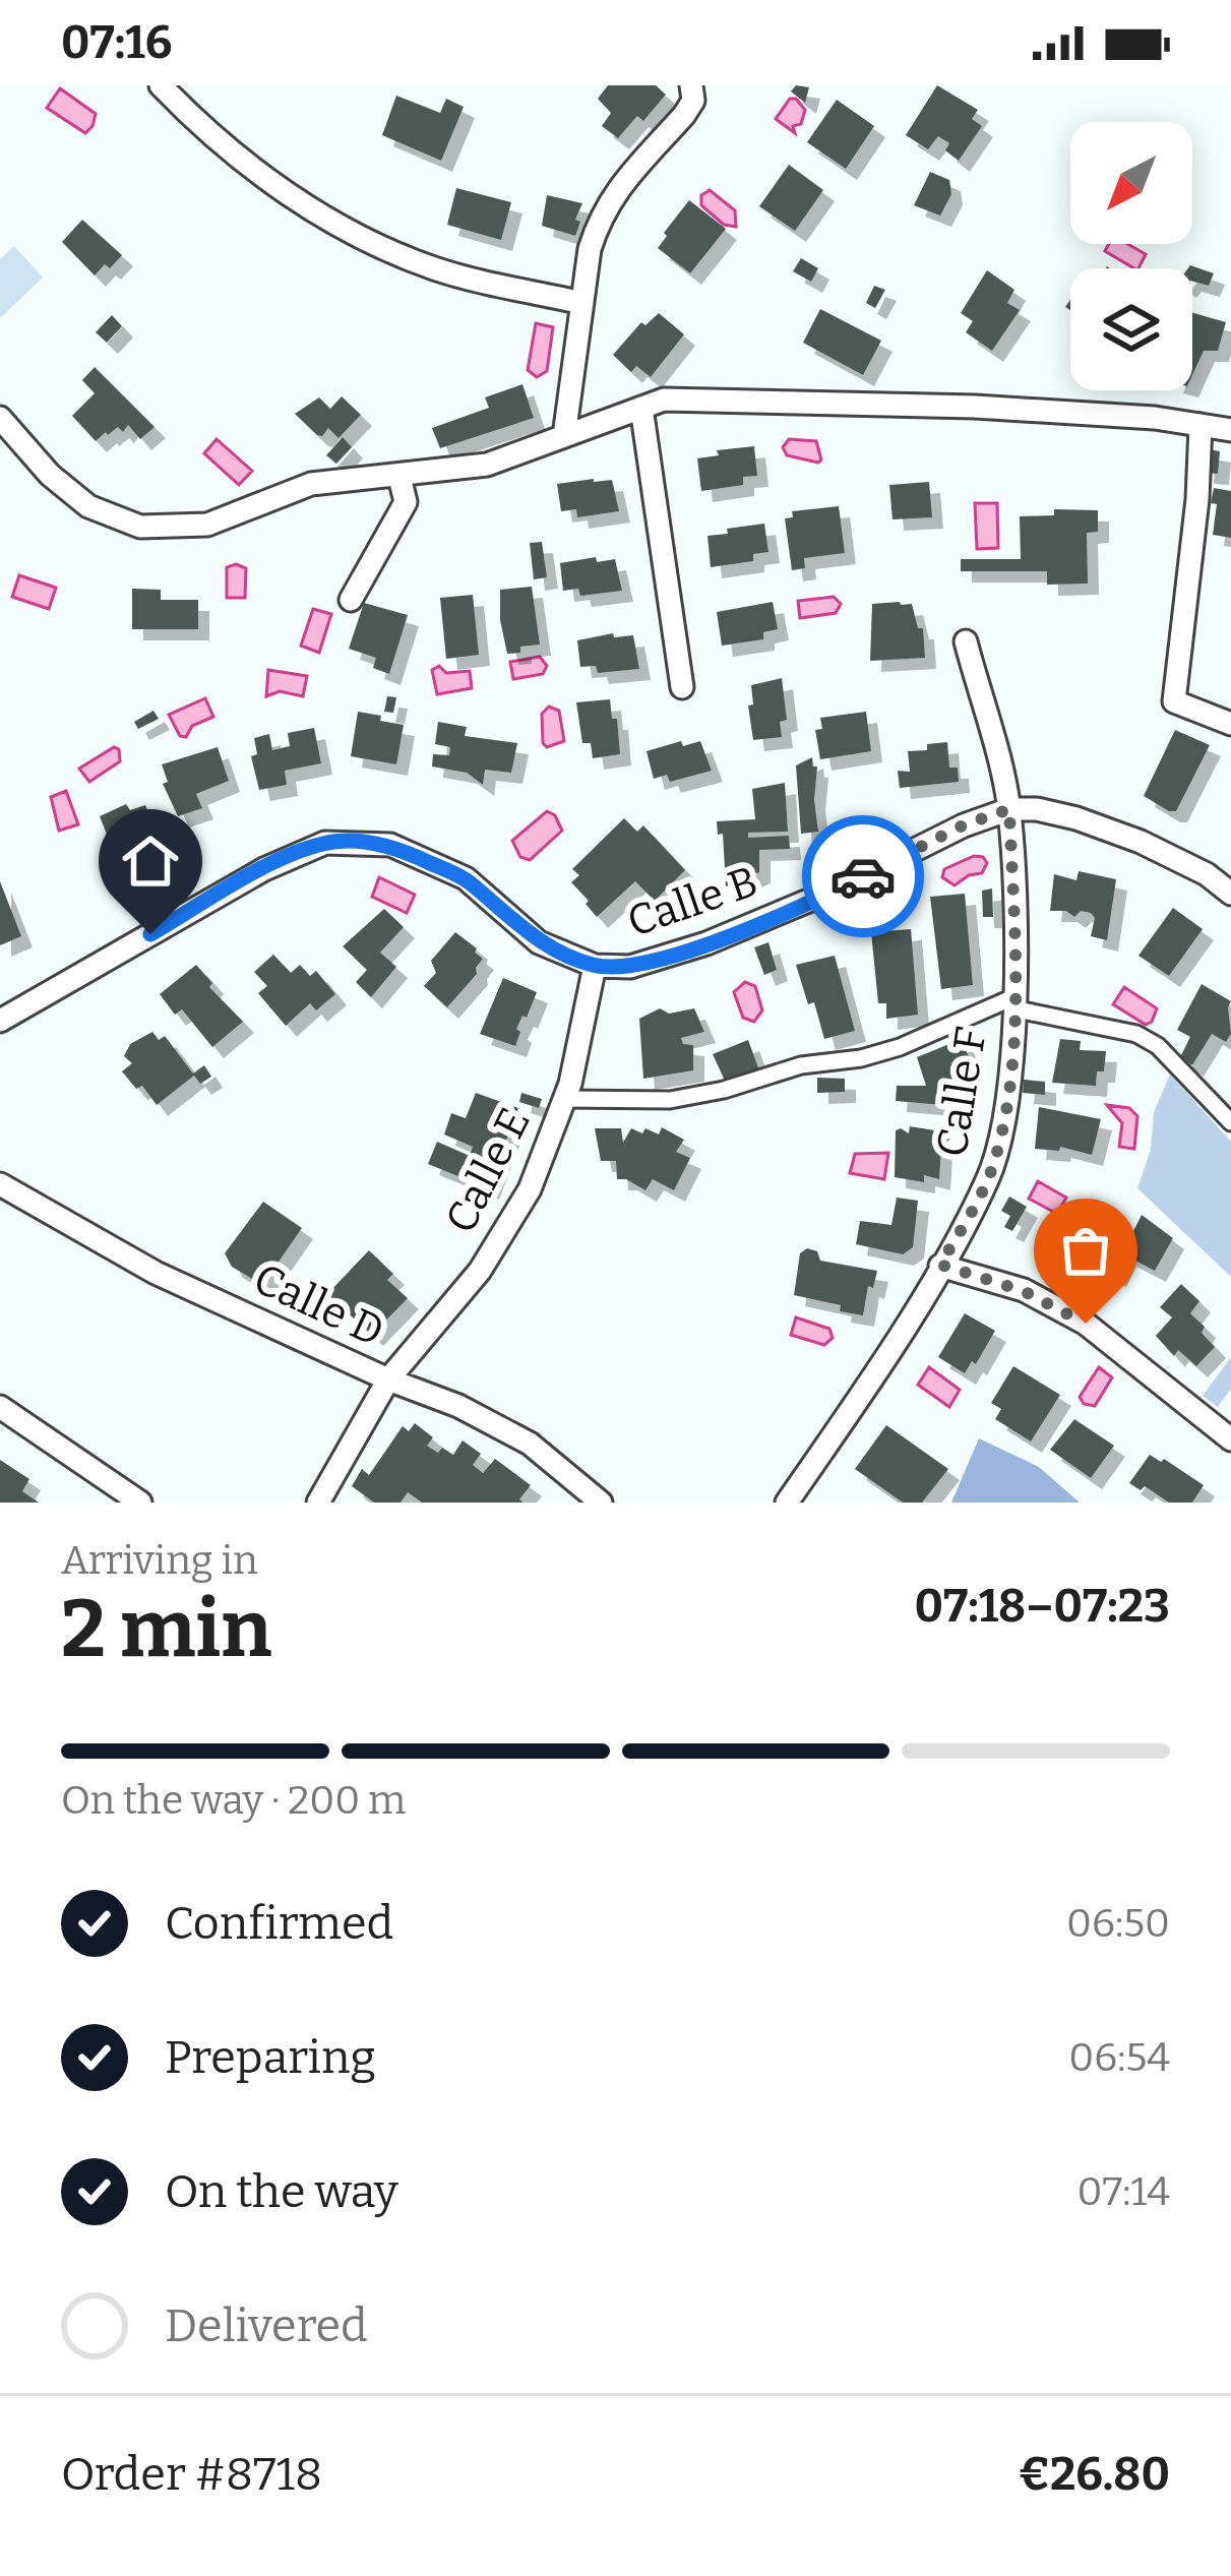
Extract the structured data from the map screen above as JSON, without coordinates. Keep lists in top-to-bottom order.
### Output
{
  "streets": {
    "street": [
      "Calle B",
      "Calle F",
      "Calle E",
      "Calle D"
    ]
  },
  "crossings": [
    ["Calle B", "Calle F"],
    ["Calle B", "Calle E"],
    ["Calle E", "Calle D"]
  ],
  "north": "bottom left",
  "page": {
    "status": "07:16",
    "heading": ["2 min", "Arriving in", "07:18–07:23"],
    "panel": ["Order #8718", "€26.80"],
    "bar": "On the way · 200 m",
    "list": [
      ["Confirmed", "06:50"],
      ["Preparing", "06:54"],
      ["On the way", "07:14"],
      "Delivered"
    ]
  }
}
